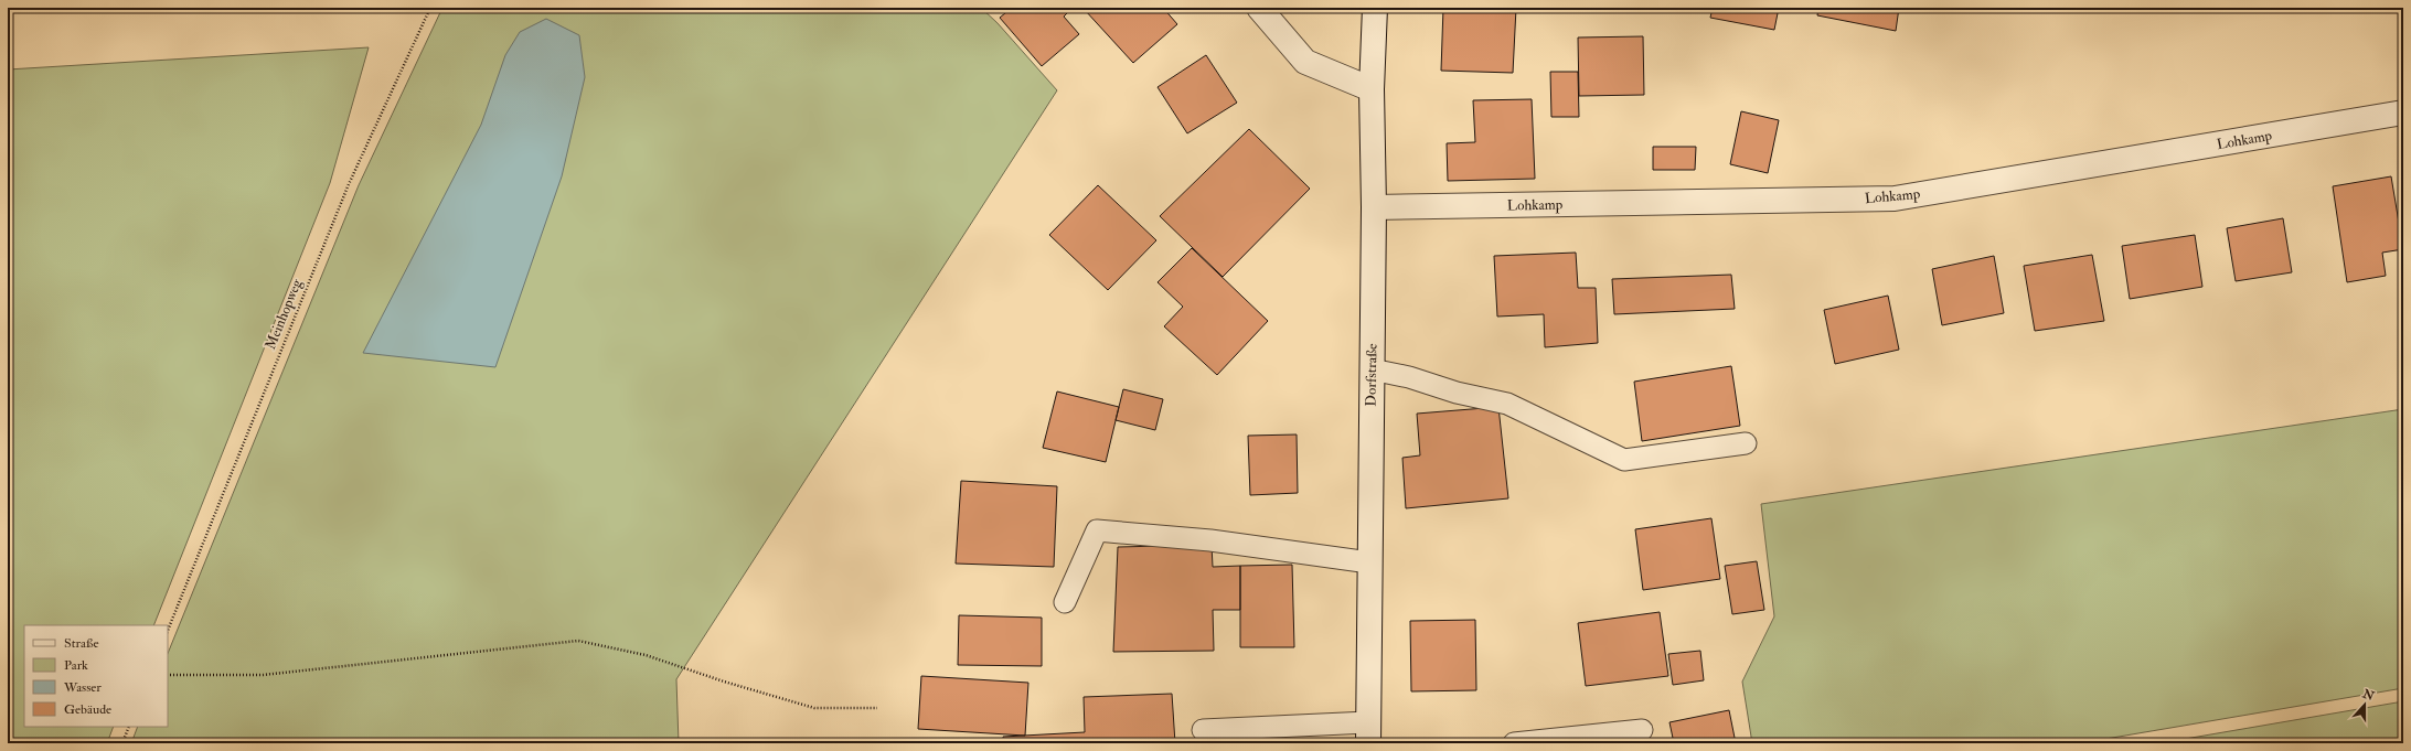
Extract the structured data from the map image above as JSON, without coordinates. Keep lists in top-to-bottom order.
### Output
{
  "streets": {
    "street": ["Lohkamp", "Dorfstraße"],
    "path": ["Meinhopweg"]
  },
  "crossings": [
    ["Lohkamp", "Dorfstraße"]
  ],
  "legend": [
    "Straße",
    "Park",
    "Wasser",
    "Gebäude"
  ],
  "north": "top"
}
